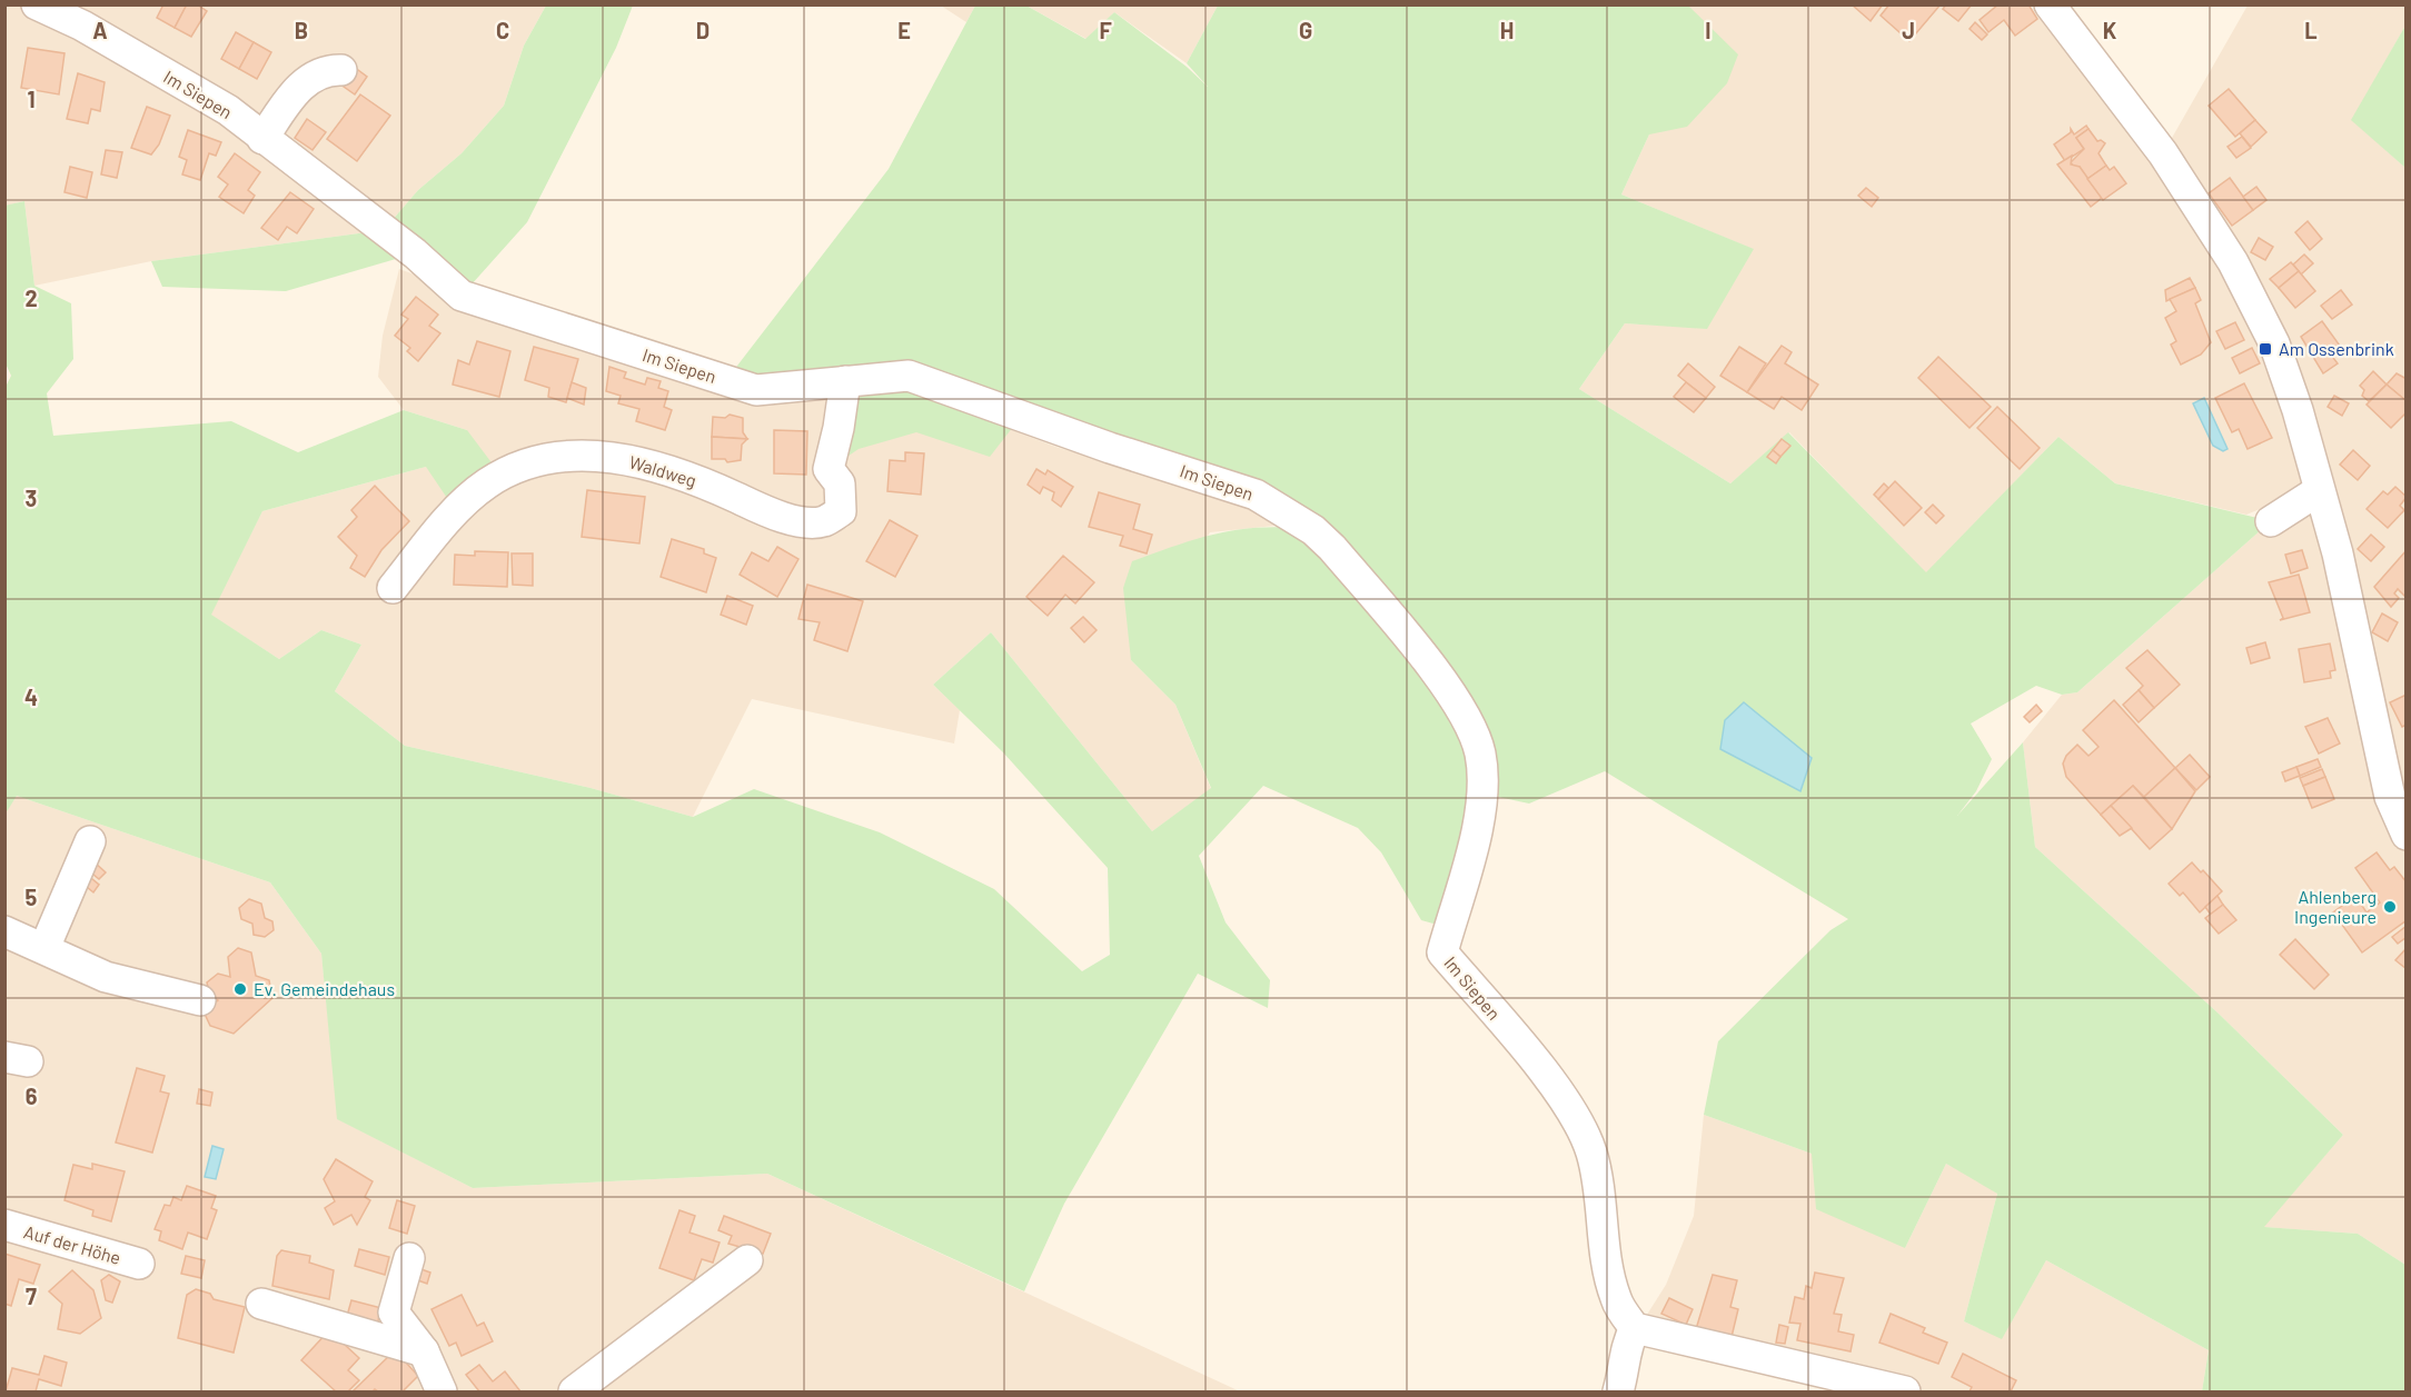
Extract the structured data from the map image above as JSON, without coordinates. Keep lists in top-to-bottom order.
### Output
{
  "streets": {
    "street": ["Im Siepen", "Waldweg", "Auf der Höhe"]
  },
  "crossings": [
    ["Im Siepen", "Waldweg"]
  ],
  "places": {
    "transit": ["Am Ossenbrink"],
    "other": ["Ahlenberg Ingenieure", "Ev. Gemeindehaus"]
  },
  "grid": {
    "columns": [
      "A",
      "B",
      "C",
      "D",
      "E",
      "F",
      "G",
      "H",
      "I",
      "J",
      "K",
      "L"
    ],
    "rows": [
      "1",
      "2",
      "3",
      "4",
      "5",
      "6",
      "7"
    ]
  }
}
